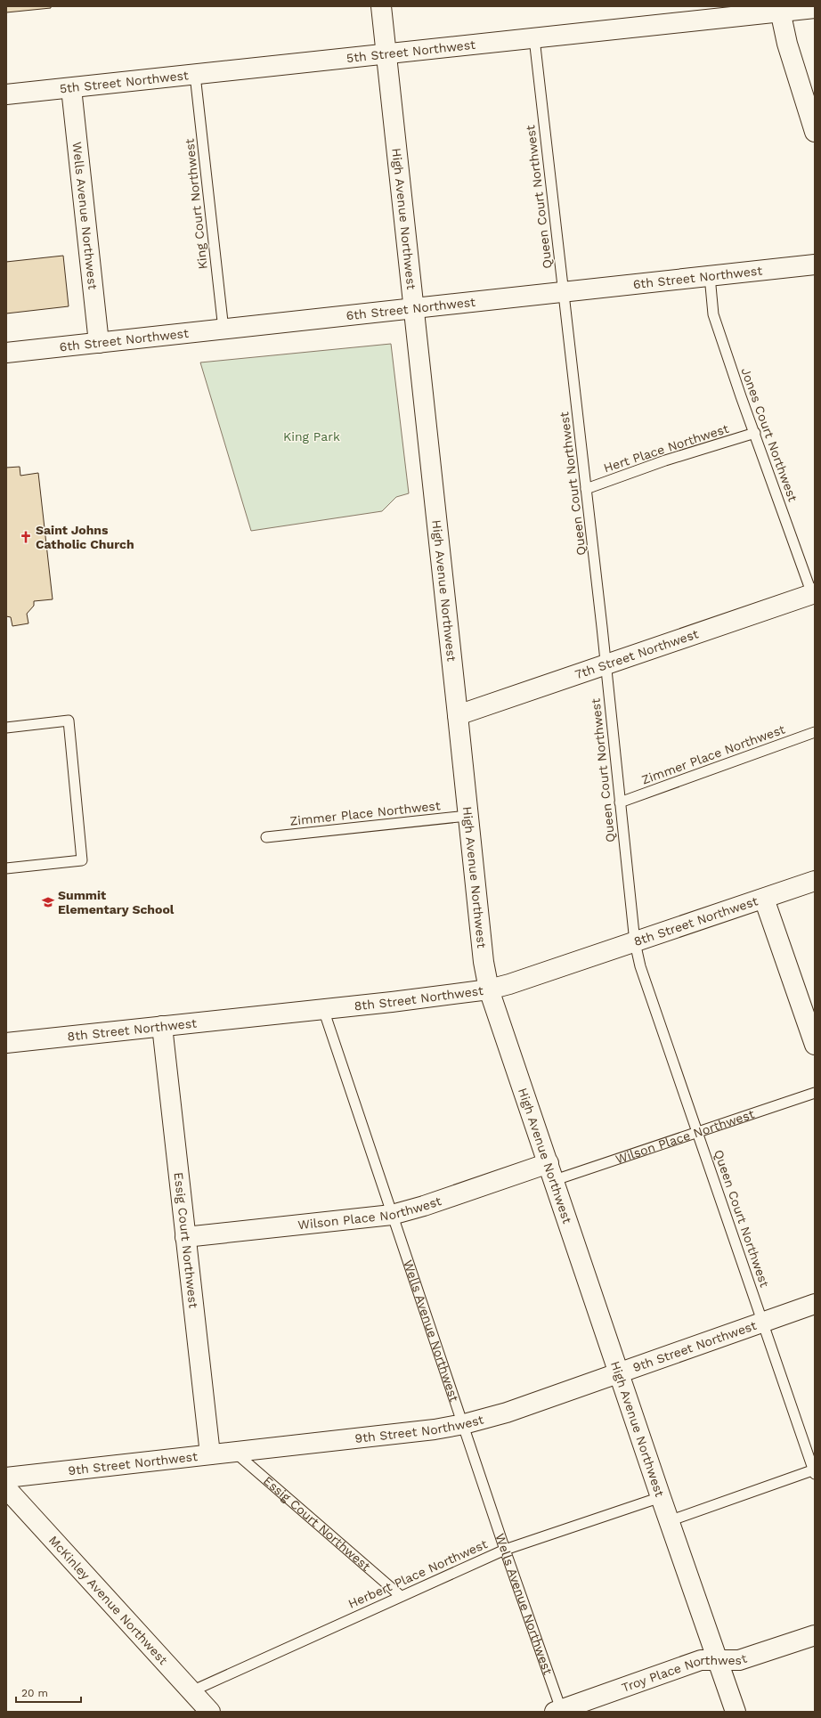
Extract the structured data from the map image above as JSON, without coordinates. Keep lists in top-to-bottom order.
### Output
{
  "streets": {
    "street": [
      "5th Street Northwest",
      "Wells Avenue Northwest",
      "High Avenue Northwest",
      "6th Street Northwest",
      "7th Street Northwest",
      "8th Street Northwest",
      "Wilson Place Northwest",
      "Essig Court Northwest",
      "9th Street Northwest",
      "McKinley Avenue Northwest",
      "Troy Place Northwest"
    ],
    "lane": [
      "Queen Court Northwest",
      "King Court Northwest",
      "Jones Court Northwest",
      "Hert Place Northwest",
      "Zimmer Place Northwest",
      "Herbert Place Northwest"
    ]
  },
  "crossings": [
    ["5th Street Northwest", "Queen Court Northwest"],
    ["5th Street Northwest", "King Court Northwest"],
    ["5th Street Northwest", "Wells Avenue Northwest"],
    ["5th Street Northwest", "High Avenue Northwest"],
    ["Queen Court Northwest", "6th Street Northwest"],
    ["Queen Court Northwest", "Hert Place Northwest"],
    ["Queen Court Northwest", "7th Street Northwest"],
    ["Queen Court Northwest", "Zimmer Place Northwest"],
    ["Queen Court Northwest", "8th Street Northwest"],
    ["Queen Court Northwest", "Wilson Place Northwest"],
    ["Queen Court Northwest", "9th Street Northwest"],
    ["King Court Northwest", "6th Street Northwest"],
    ["Wells Avenue Northwest", "6th Street Northwest"],
    ["Wells Avenue Northwest", "8th Street Northwest"],
    ["Wells Avenue Northwest", "Wilson Place Northwest"],
    ["Wells Avenue Northwest", "9th Street Northwest"],
    ["Wells Avenue Northwest", "Herbert Place Northwest"],
    ["Wells Avenue Northwest", "Troy Place Northwest"],
    ["High Avenue Northwest", "6th Street Northwest"],
    ["High Avenue Northwest", "7th Street Northwest"],
    ["High Avenue Northwest", "Zimmer Place Northwest"],
    ["High Avenue Northwest", "8th Street Northwest"],
    ["High Avenue Northwest", "Wilson Place Northwest"],
    ["High Avenue Northwest", "9th Street Northwest"],
    ["High Avenue Northwest", "Herbert Place Northwest"],
    ["High Avenue Northwest", "Troy Place Northwest"],
    ["6th Street Northwest", "Jones Court Northwest"],
    ["Jones Court Northwest", "Hert Place Northwest"],
    ["Jones Court Northwest", "7th Street Northwest"],
    ["8th Street Northwest", "Essig Court Northwest"],
    ["Wilson Place Northwest", "Essig Court Northwest"],
    ["Essig Court Northwest", "9th Street Northwest"],
    ["Essig Court Northwest", "Herbert Place Northwest"],
    ["Herbert Place Northwest", "McKinley Avenue Northwest"]
  ],
  "parks": ["King Park"],
  "places": {
    "church": ["Saint Johns Catholic Church"],
    "school or university": ["Summit Elementary School"]
  },
  "scale_bar": "20 m"
}
